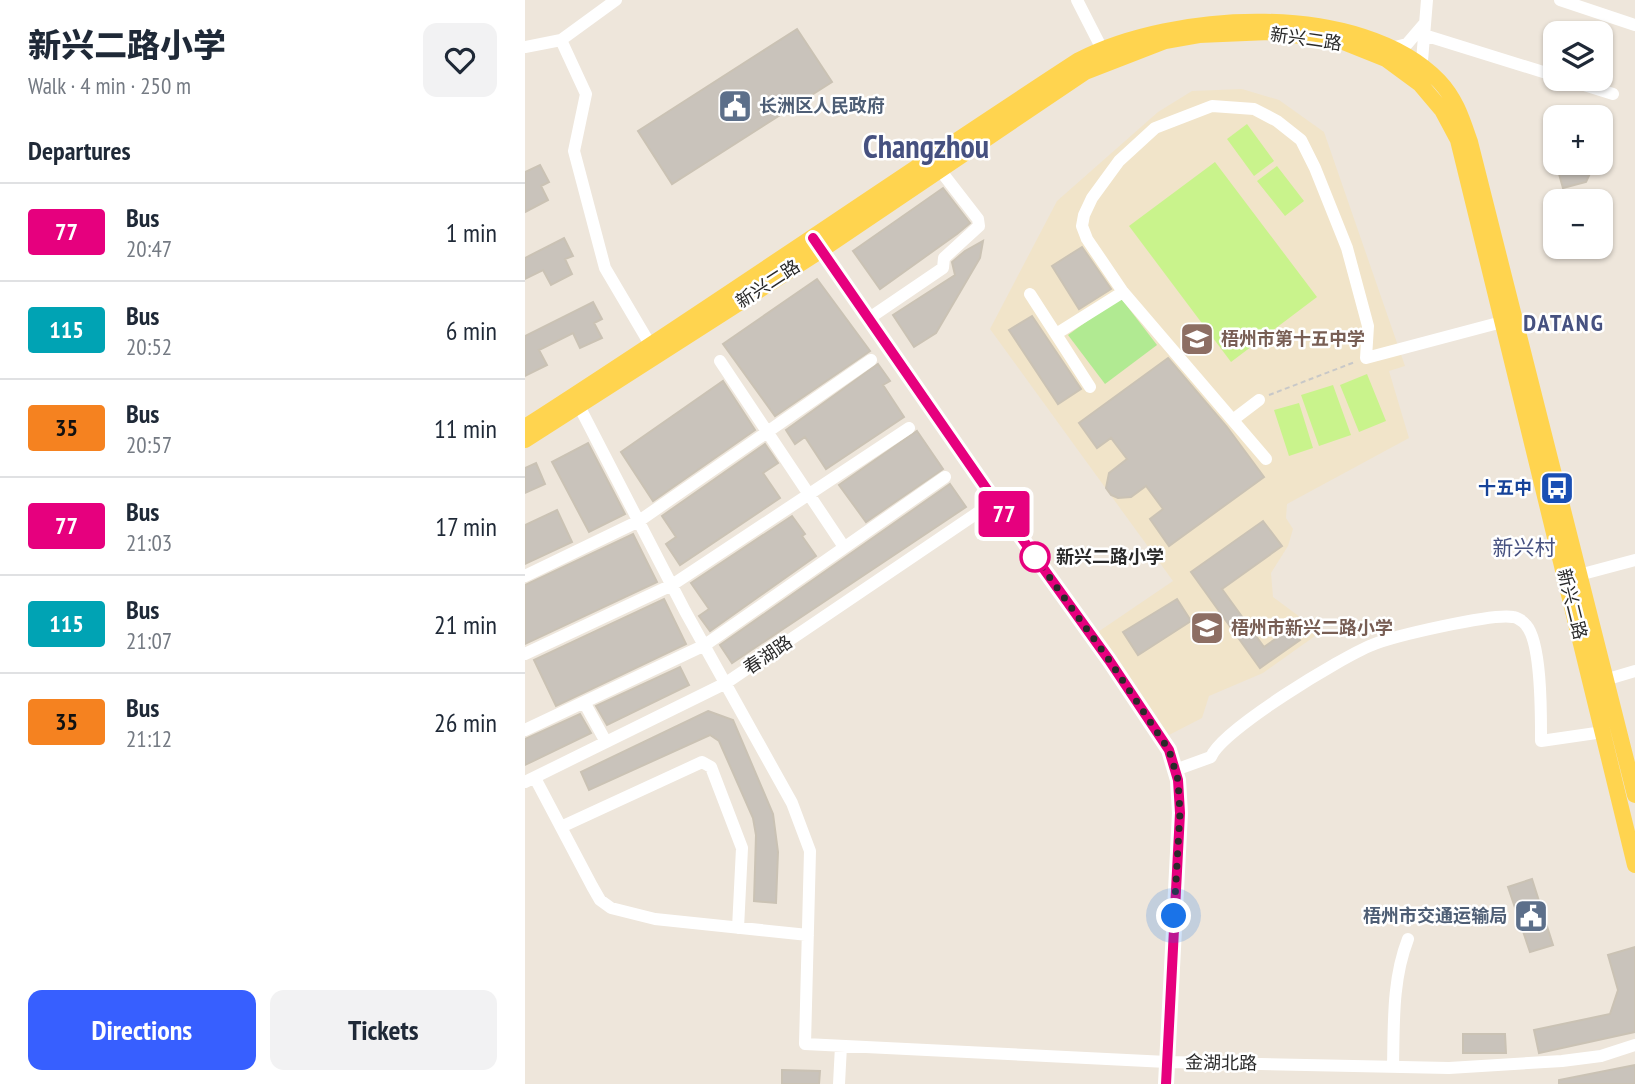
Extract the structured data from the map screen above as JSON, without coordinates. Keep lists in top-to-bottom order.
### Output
{
  "streets": {
    "main road": ["新兴二路"],
    "street": ["春湖路", "金湖北路"]
  },
  "districts": ["Changzhou", "DATANG", "新兴村"],
  "places": {
    "public building": ["长洲区人民政府", "梧州市交通运输局"],
    "school or university": ["梧州市第十五中学", "梧州市新兴二路小学"],
    "bus stop": ["十五中"],
    "other": ["新兴二路小学"]
  },
  "lines": ["bus line 77"],
  "page": {
    "heading": [
      ["新兴二路小学", "Walk · 4 min · 250 m"],
      "Departures"
    ],
    "on_map": "77",
    "map_buttons": ["+", "−"],
    "list": [
      {
        "mark": "77",
        "name": "Bus",
        "note": "20:47",
        "value": "1 min"
      },
      {
        "mark": "115",
        "name": "Bus",
        "note": "20:52",
        "value": "6 min"
      },
      {
        "mark": "35",
        "name": "Bus",
        "note": "20:57",
        "value": "11 min"
      },
      {
        "mark": "77",
        "name": "Bus",
        "note": "21:03",
        "value": "17 min"
      },
      {
        "mark": "115",
        "name": "Bus",
        "note": "21:07",
        "value": "21 min"
      },
      {
        "mark": "35",
        "name": "Bus",
        "note": "21:12",
        "value": "26 min"
      }
    ],
    "buttons": ["Directions", "Tickets"]
  }
}
